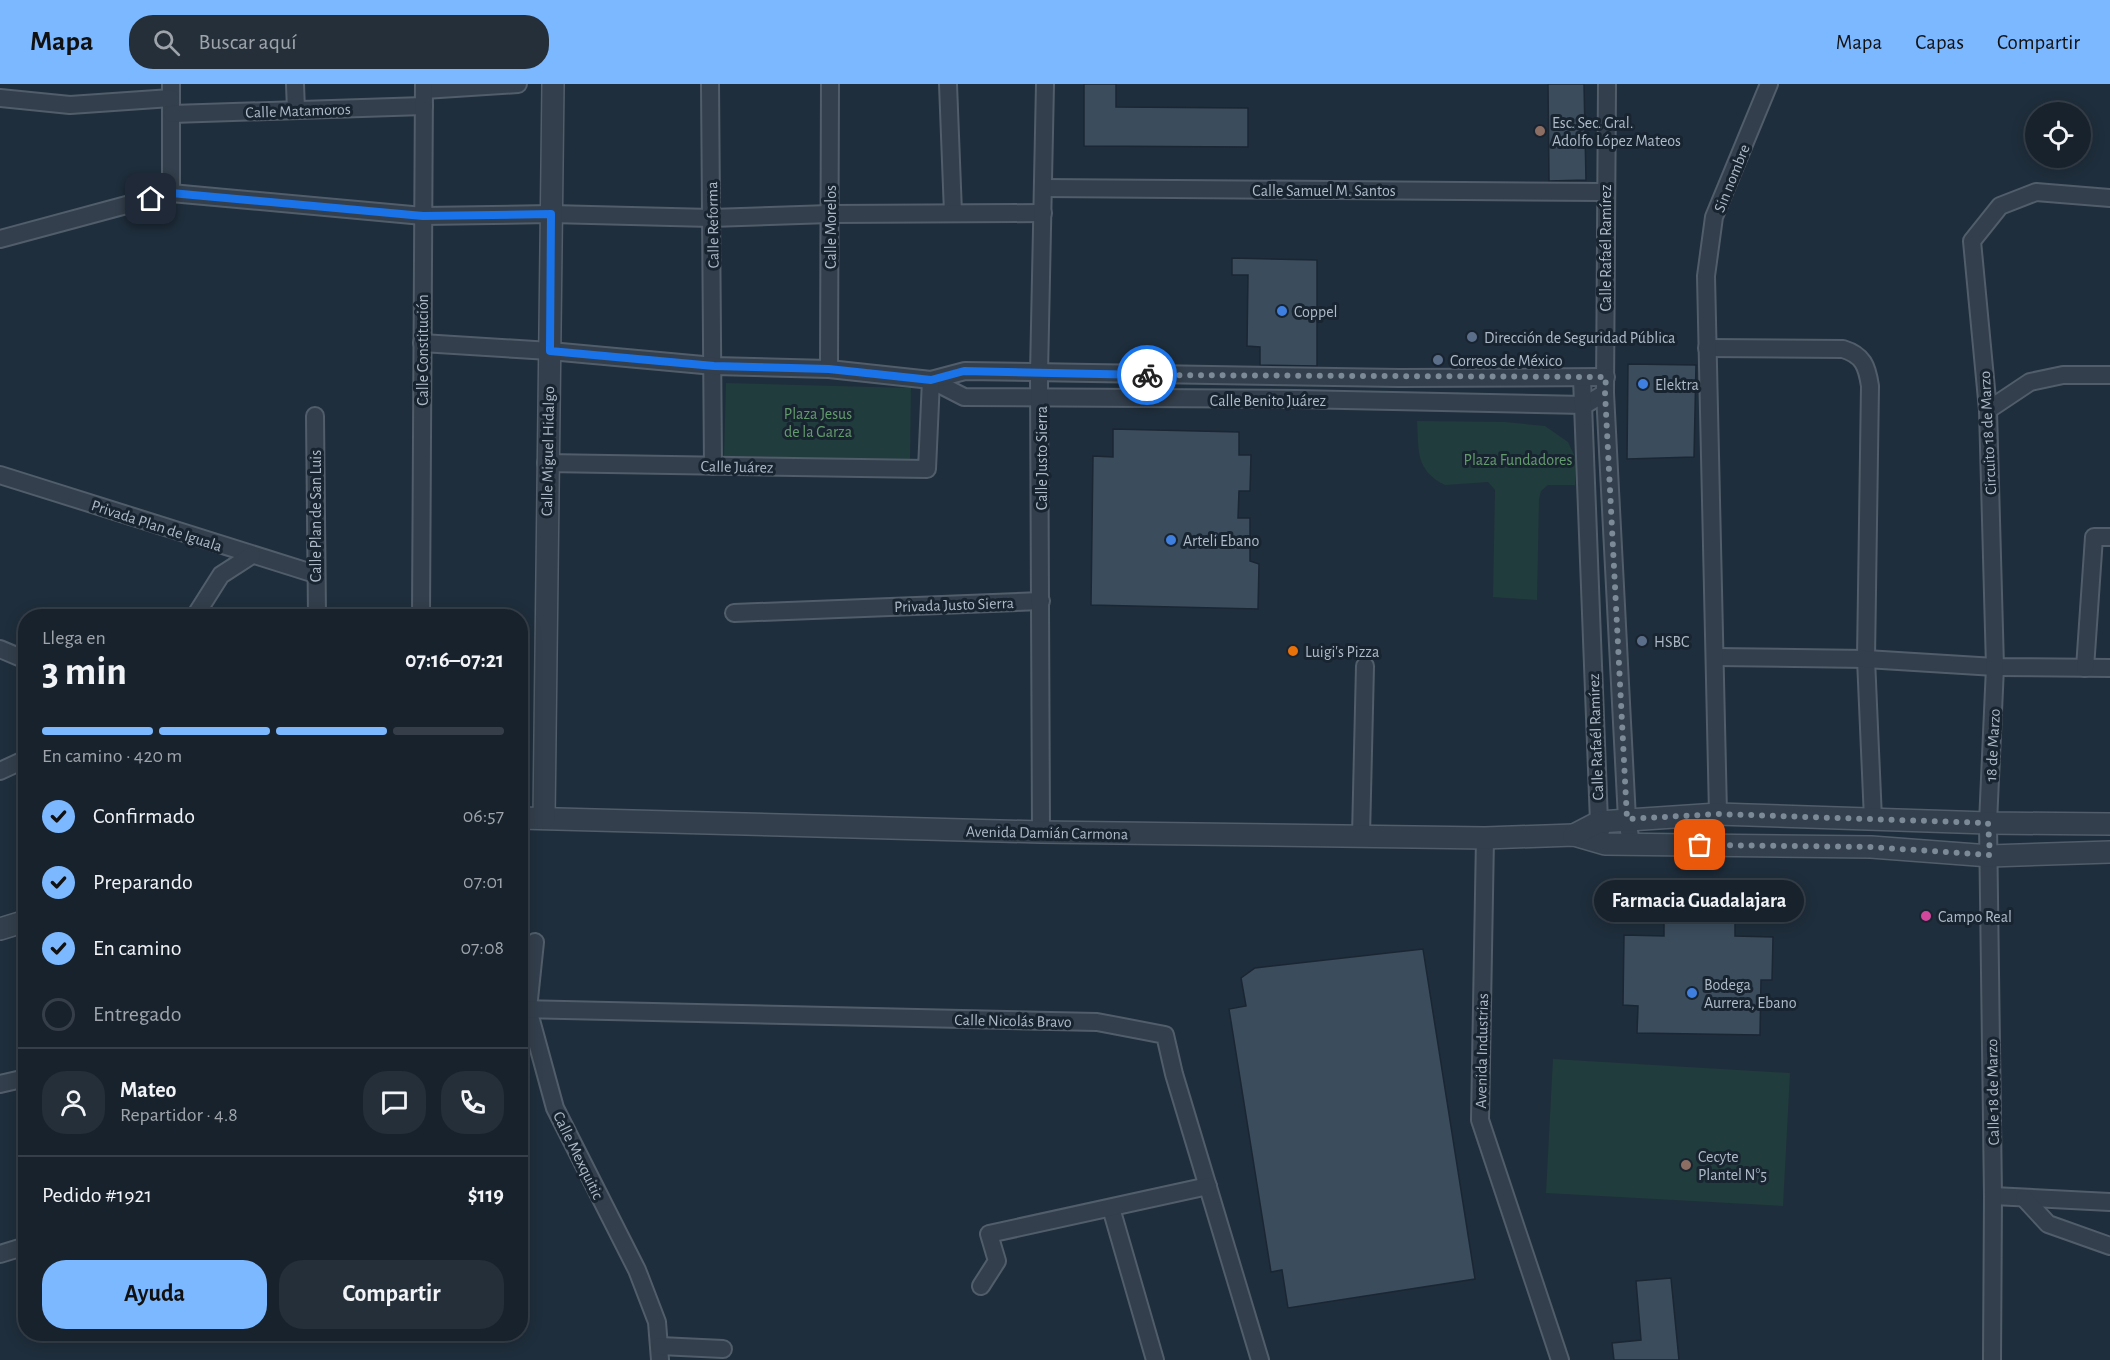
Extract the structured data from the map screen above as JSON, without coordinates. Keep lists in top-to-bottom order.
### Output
{
  "streets": {
    "street": [
      "Calle Matamoros",
      "Sin nombre",
      "Calle Samuel M. Santos",
      "Calle Reforma",
      "Calle Morelos",
      "Calle Rafaél Ramírez",
      "Calle Constitución",
      "Calle Benito Juárez",
      "Circuito 18 de Marzo",
      "Calle Miguel Hidalgo",
      "Calle Justo Sierra",
      "Calle Juárez",
      "Calle Plan de San Luis",
      "Privada Plan de Iguala",
      "Privada Justo Sierra",
      "18 de Marzo",
      "Avenida Damián Carmona",
      "Calle Nicolás Bravo",
      "Avenida Industrias",
      "Calle 18 de Marzo",
      "Calle Mexquitic"
    ]
  },
  "crossings": [
    ["Calle Matamoros", "Calle Constitución"],
    ["Calle Samuel M. Santos", "Calle Rafaél Ramírez"],
    ["Calle Samuel M. Santos", "Calle Justo Sierra"],
    ["Calle Reforma", "Calle Benito Juárez"],
    ["Calle Reforma", "Calle Juárez"],
    ["Calle Morelos", "Calle Benito Juárez"],
    ["Calle Rafaél Ramírez", "Calle Benito Juárez"],
    ["Calle Rafaél Ramírez", "Avenida Damián Carmona"],
    ["Calle Constitución", "Calle Benito Juárez"],
    ["Calle Benito Juárez", "Calle Miguel Hidalgo"],
    ["Calle Benito Juárez", "Calle Justo Sierra"],
    ["Calle Benito Juárez", "Calle Juárez"],
    ["Circuito 18 de Marzo", "18 de Marzo"],
    ["Calle Miguel Hidalgo", "Calle Juárez"],
    ["Calle Miguel Hidalgo", "Avenida Damián Carmona"],
    ["Calle Justo Sierra", "Privada Justo Sierra"],
    ["Calle Justo Sierra", "Avenida Damián Carmona"],
    ["Calle Plan de San Luis", "Privada Plan de Iguala"],
    ["18 de Marzo", "Calle 18 de Marzo"],
    ["Avenida Damián Carmona", "Avenida Industrias"],
    ["Avenida Damián Carmona", "Calle 18 de Marzo"]
  ],
  "parks": ["Plaza Jesus de la Garza", "Plaza Fundadores"],
  "places": [
    "Esc. Sec. Gral. Adolfo López Mateos",
    "Coppel",
    "Dirección de Seguridad Pública",
    "Correos de México",
    "Elektra",
    "Arteli Ebano",
    "HSBC",
    "Luigi's Pizza",
    "Farmacia Guadalajara",
    "Campo Real",
    "Bodega Aurrera, Ebano",
    "Cecyte Plantel N°5"
  ],
  "page": {
    "header": "Mapa",
    "search": "Buscar aquí",
    "nav": ["Mapa", "Capas", "Compartir"],
    "heading": ["3 min", "Llega en", "07:16–07:21"],
    "panel": [
      "Mateo",
      "Repartidor · 4.8",
      "Pedido #1921",
      "$119"
    ],
    "bar": "En camino · 420 m",
    "list": [
      ["Confirmado", "06:57"],
      ["Preparando", "07:01"],
      ["En camino", "07:08"],
      "Entregado"
    ],
    "bubble": "Farmacia Guadalajara",
    "buttons": ["Ayuda", "Compartir"]
  }
}
